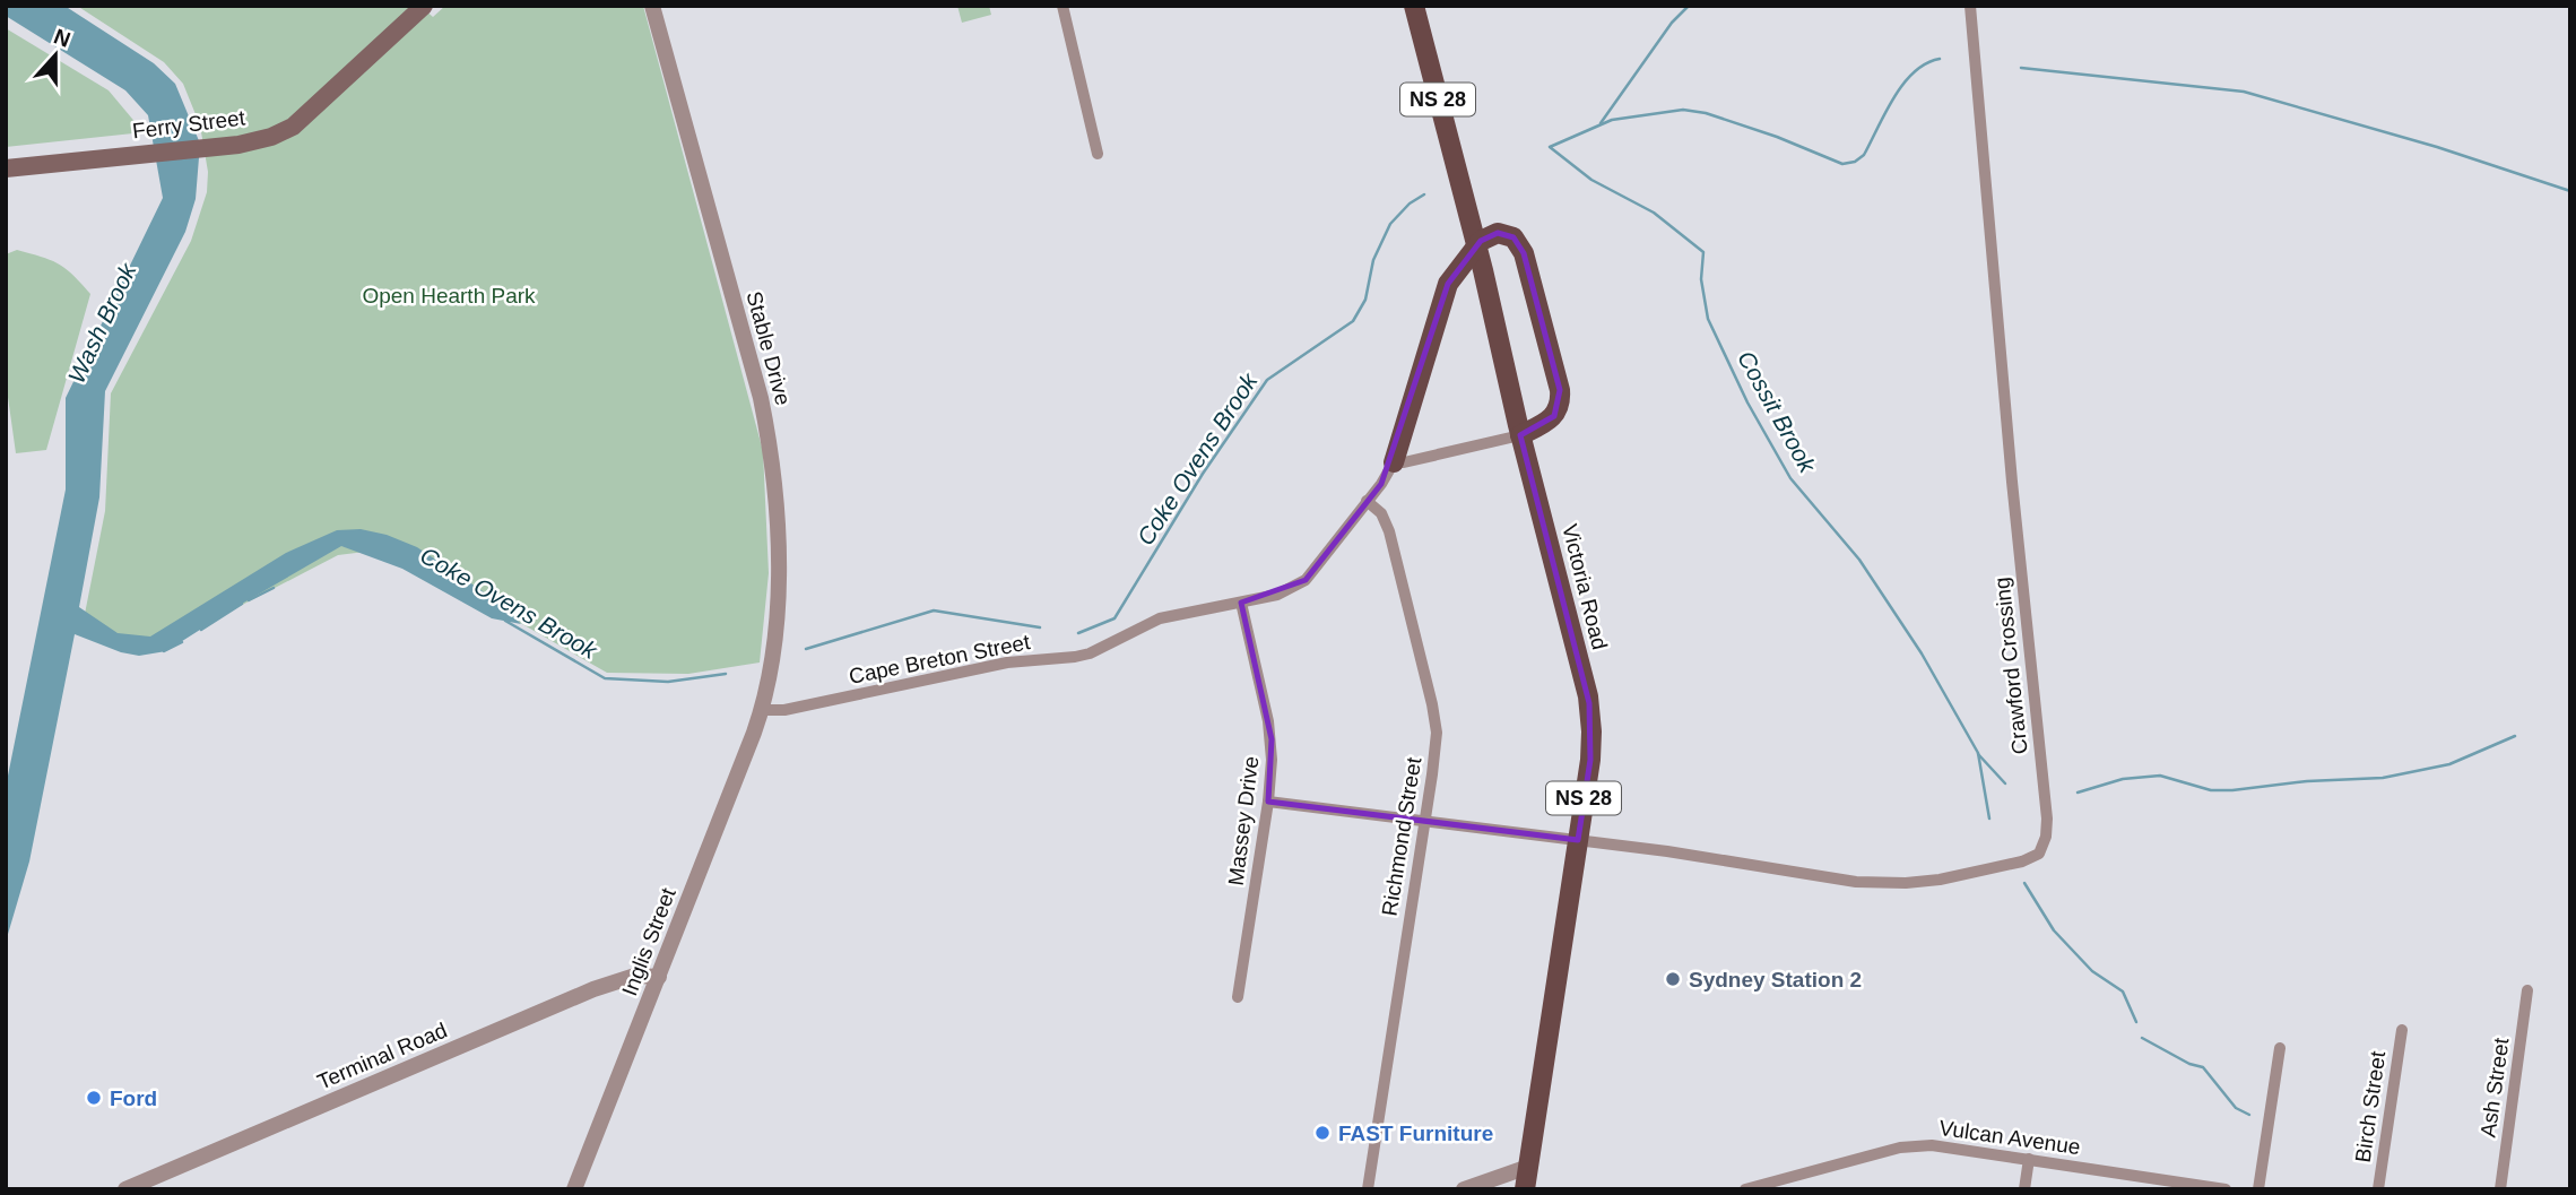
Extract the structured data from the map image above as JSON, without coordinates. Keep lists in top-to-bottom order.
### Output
{
  "streets": {
    "main road": ["NS 28", "Ferry Street", "Victoria Road"],
    "street": [
      "Stable Drive",
      "Cape Breton Street",
      "Crawford Crossing",
      "Massey Drive",
      "Richmond Street",
      "Inglis Street",
      "Terminal Road",
      "Ash Street",
      "Birch Street",
      "Vulcan Avenue"
    ]
  },
  "crossings": [
    ["Stable Drive", "Cape Breton Street"],
    ["Stable Drive", "Inglis Street"],
    ["Victoria Road", "Crawford Crossing"],
    ["Cape Breton Street", "Massey Drive"],
    ["Cape Breton Street", "Richmond Street"],
    ["Cape Breton Street", "Inglis Street"],
    ["Inglis Street", "Terminal Road"]
  ],
  "water": ["Wash Brook", "Cossit Brook", "Coke Ovens Brook"],
  "parks": ["Open Hearth Park"],
  "places": ["Sydney Station 2", "Ford", "FAST Furniture"],
  "north": "top"
}
